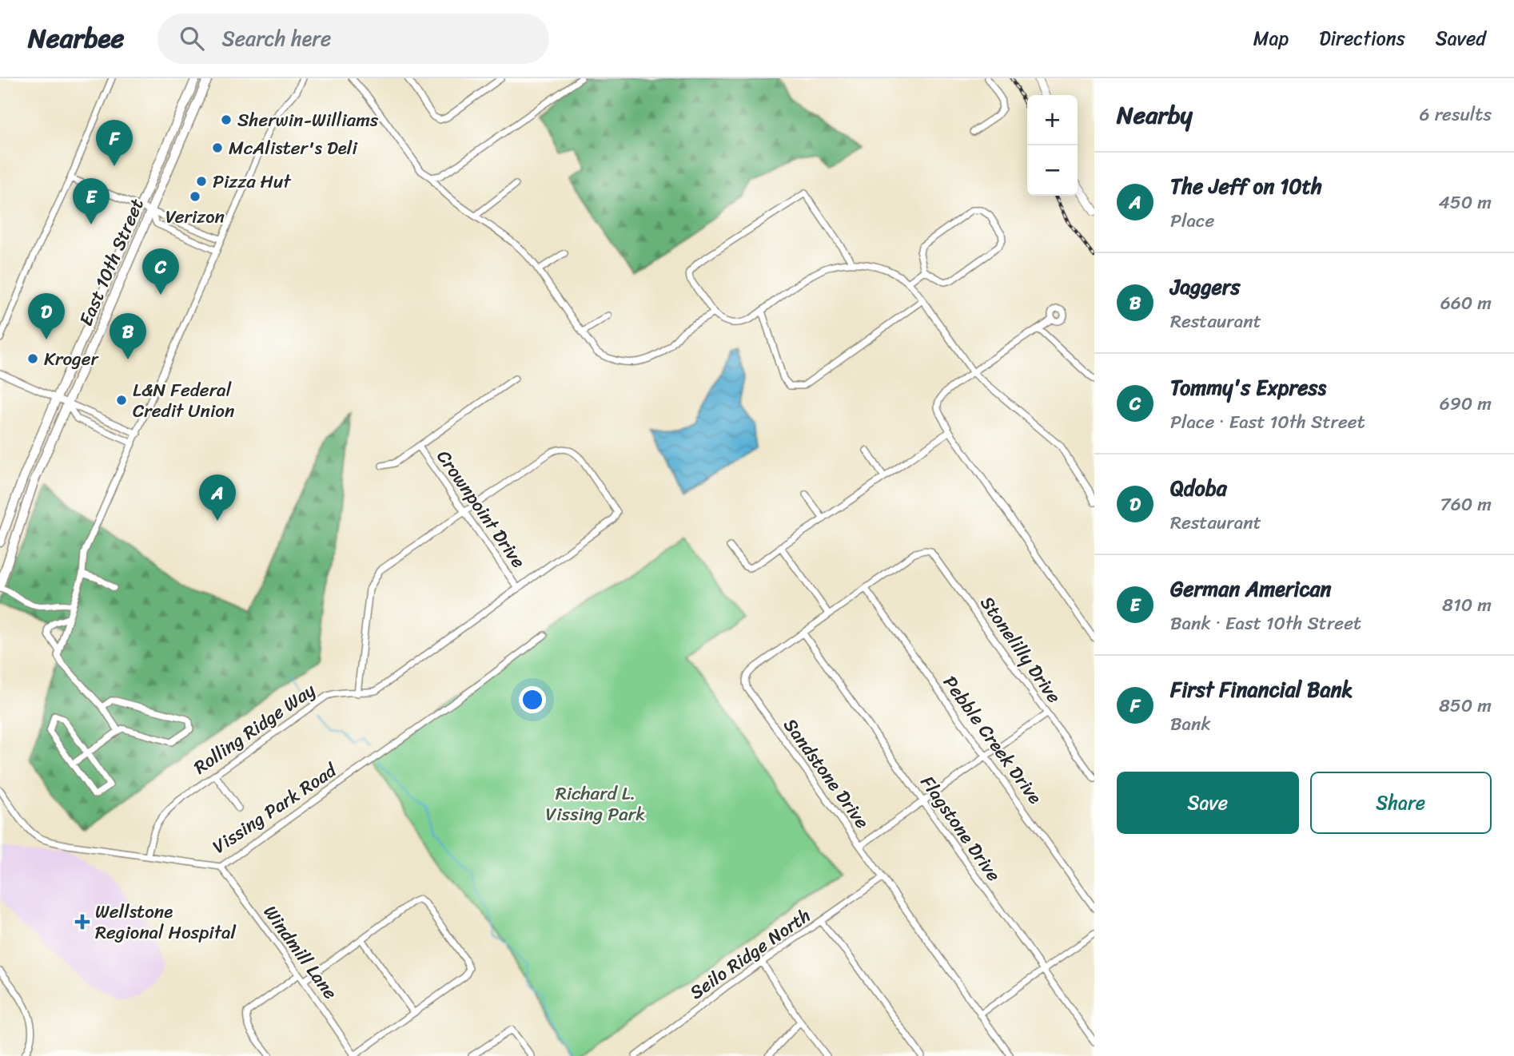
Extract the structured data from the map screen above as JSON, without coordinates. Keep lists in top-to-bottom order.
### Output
{
  "streets": {
    "main road": ["East 10th Street"],
    "street": [
      "Crownpoint Drive",
      "Stonelilly Drive",
      "Rolling Ridge Way",
      "Pebble Creek Drive",
      "Sandstone Drive",
      "Vissing Park Road",
      "Flagstone Drive",
      "Windmill Lane",
      "Seilo Ridge North"
    ]
  },
  "crossings": [
    ["Crownpoint Drive", "Rolling Ridge Way"],
    ["Stonelilly Drive", "Sandstone Drive"],
    ["Rolling Ridge Way", "Vissing Park Road"],
    ["Pebble Creek Drive", "Sandstone Drive"],
    ["Sandstone Drive", "Flagstone Drive"],
    ["Sandstone Drive", "Seilo Ridge North"],
    ["Vissing Park Road", "Windmill Lane"]
  ],
  "parks": ["Richard L. Vissing Park"],
  "places": {
    "other": [
      "Sherwin-Williams",
      "McAlister's Deli",
      "Pizza Hut",
      "Verizon",
      "Kroger",
      "L&N Federal Credit Union"
    ],
    "health": ["Wellstone Regional Hospital"]
  },
  "page": {
    "header": "Nearbee",
    "search": "Search here",
    "nav": ["Map", "Directions", "Saved"],
    "heading": ["Nearby", "6 results"],
    "map_buttons": ["+", "−"],
    "pins": [
      "F",
      "E",
      "C",
      "D",
      "B",
      "A"
    ],
    "list": [
      {
        "mark": "A",
        "name": "The Jeff on 10th",
        "note": "Place",
        "value": "450 m"
      },
      {
        "mark": "B",
        "name": "Jaggers",
        "note": "Restaurant",
        "value": "660 m"
      },
      {
        "mark": "C",
        "name": "Tommy's Express",
        "note": "Place · East 10th Street",
        "value": "690 m"
      },
      {
        "mark": "D",
        "name": "Qdoba",
        "note": "Restaurant",
        "value": "760 m"
      },
      {
        "mark": "E",
        "name": "German American",
        "note": "Bank · East 10th Street",
        "value": "810 m"
      },
      {
        "mark": "F",
        "name": "First Financial Bank",
        "note": "Bank",
        "value": "850 m"
      }
    ],
    "buttons": ["Save", "Share"]
  }
}
